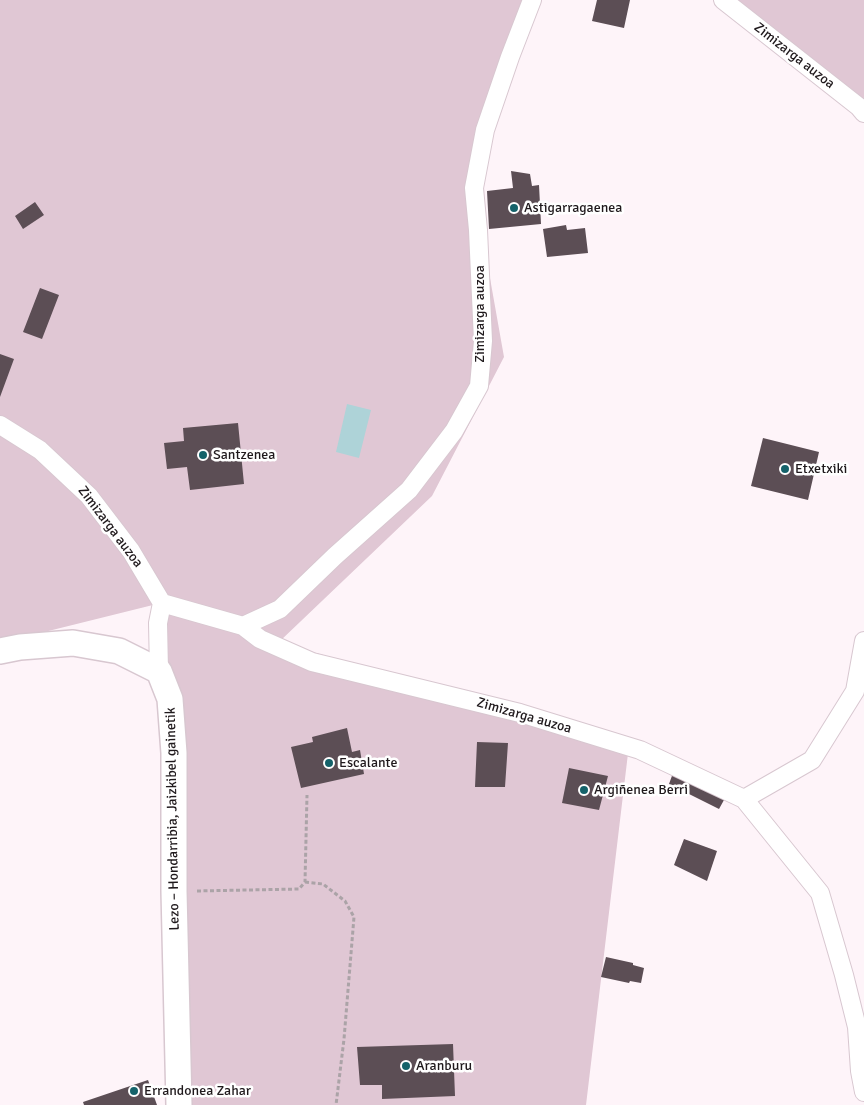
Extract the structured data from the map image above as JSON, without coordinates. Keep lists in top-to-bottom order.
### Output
{
  "streets": {
    "street": ["Zimizarga auzoa", "Lezo – Hondarribia, Jaizkibel gainetik"]
  },
  "places": [
    "Astigarragaenea",
    "Santzenea",
    "Etxetxiki",
    "Escalante",
    "Argiñenea Berri",
    "Aranburu",
    "Errandonea Zahar"
  ]
}
